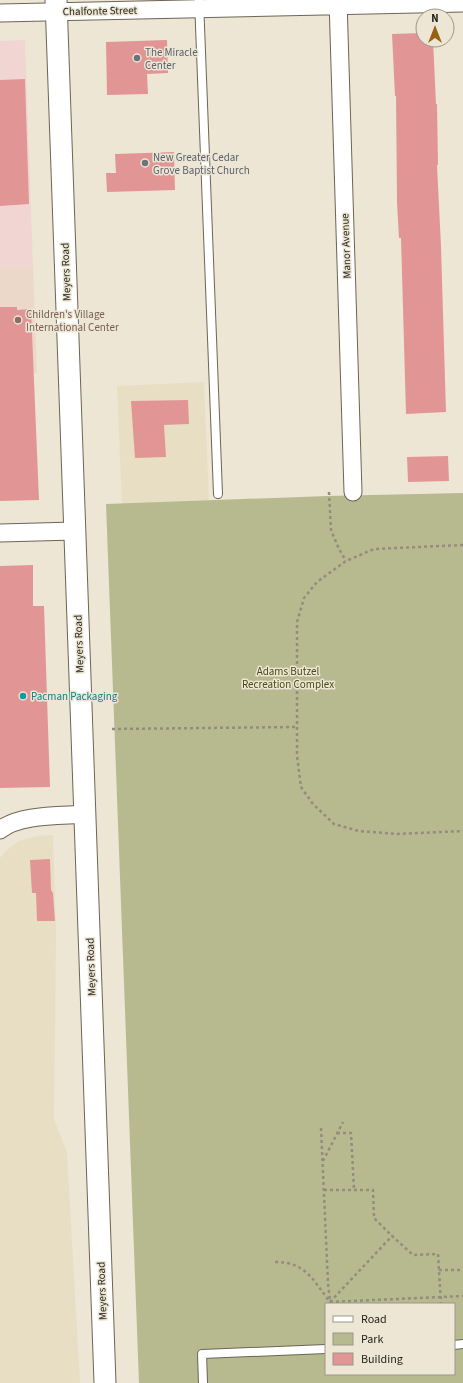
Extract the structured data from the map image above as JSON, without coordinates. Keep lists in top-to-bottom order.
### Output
{
  "streets": {
    "street": ["Chalfonte Street", "Manor Avenue", "Meyers Road"]
  },
  "crossings": [
    ["Chalfonte Street", "Manor Avenue"],
    ["Chalfonte Street", "Meyers Road"]
  ],
  "parks": ["Adams Butzel Recreation Complex"],
  "places": [
    "The Miracle Center",
    "New Greater Cedar Grove Baptist Church",
    "Children's Village International Center",
    "Pacman Packaging"
  ],
  "legend": ["Road", "Park", "Building"],
  "north": "top"
}
